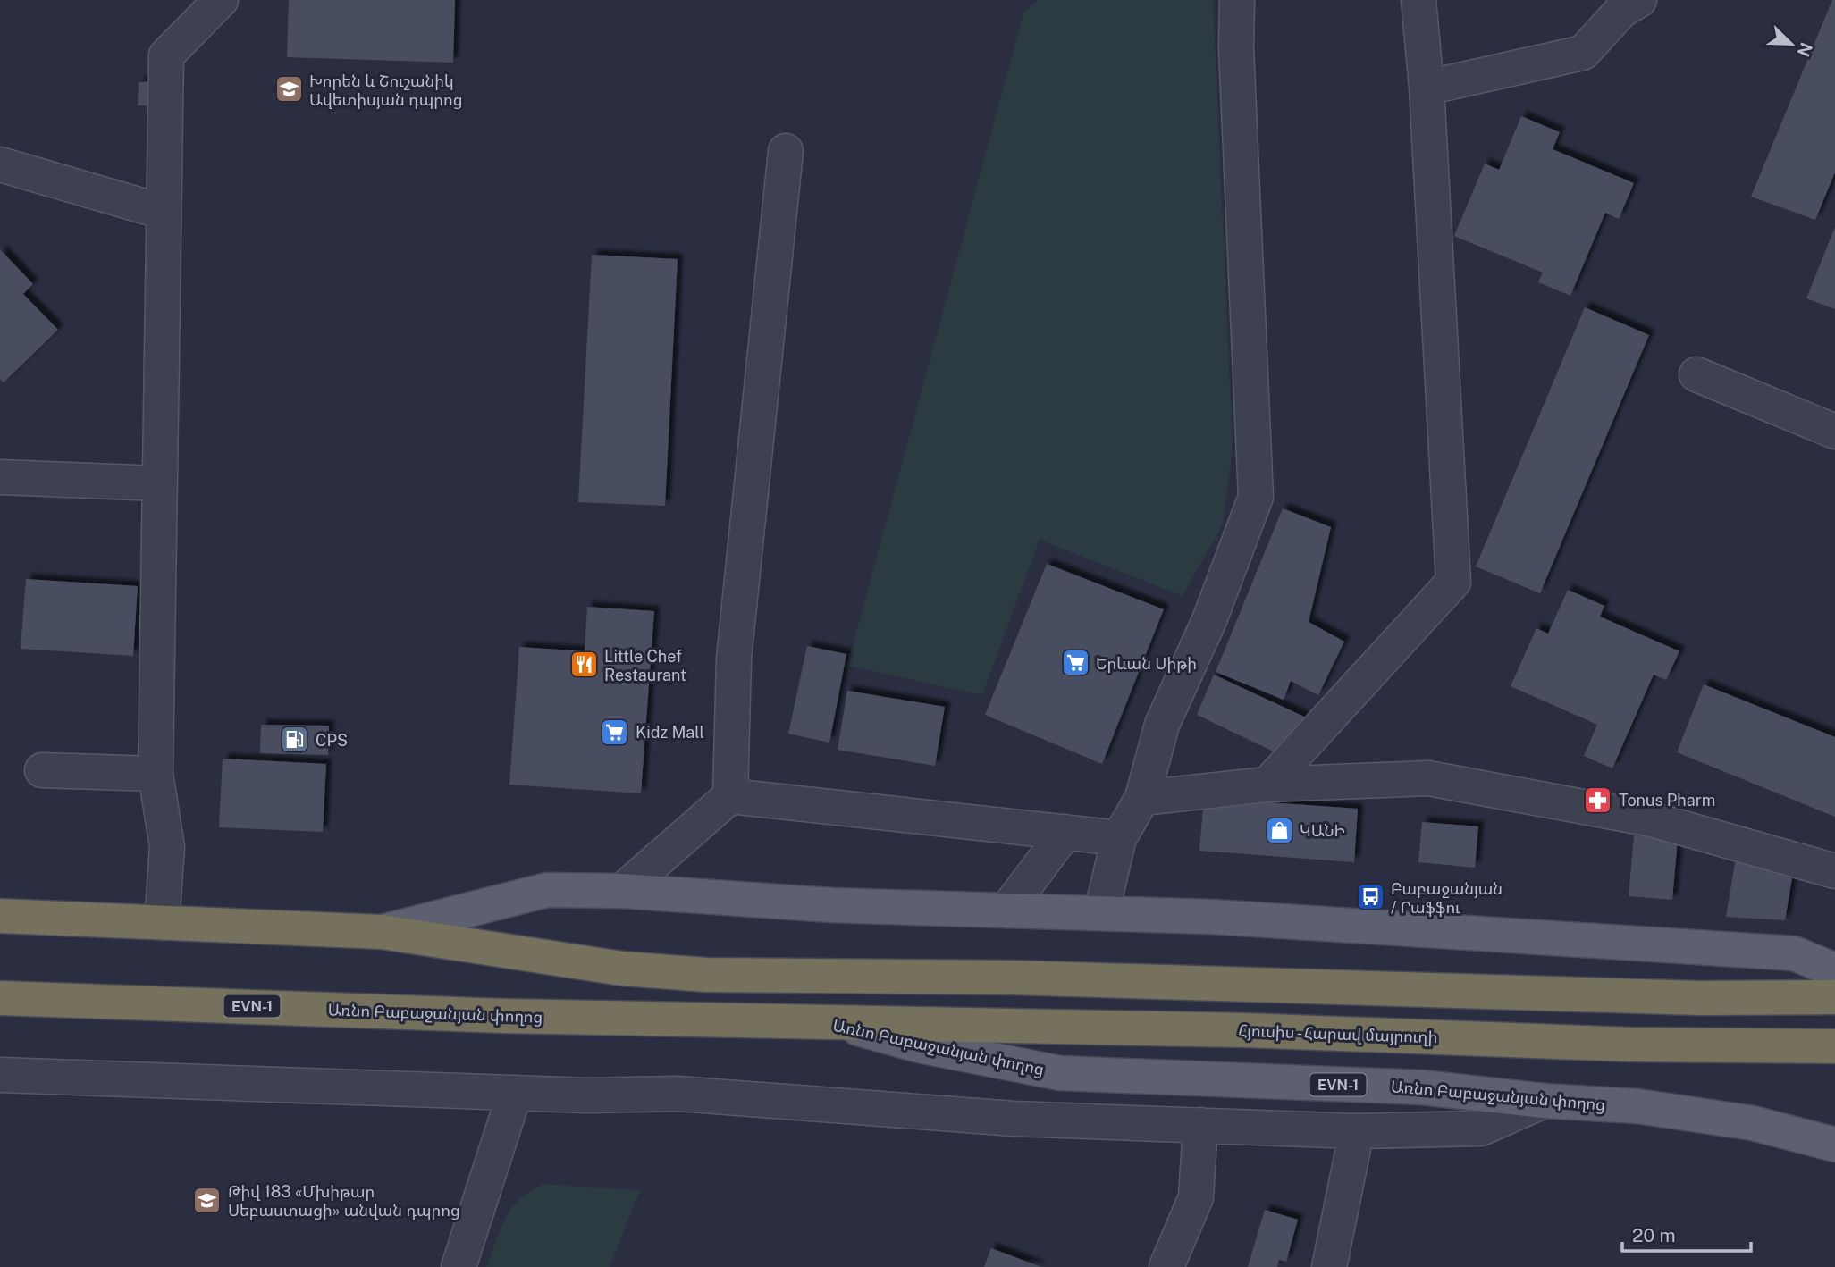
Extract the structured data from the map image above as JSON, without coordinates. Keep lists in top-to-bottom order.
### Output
{
  "streets": {
    "highway": ["EVN-1", "Առնո Բաբաջանյան փողոց", "Հյուսիս - Հարավ մայրուղի"]
  },
  "crossings": [
    ["Առնո Բաբաջանյան փողոց", "Հյուսիս - Հարավ մայրուղի"]
  ],
  "places": {
    "school or university": ["Խորեն և Շուշանիկ Ավետիսյան դպրոց", "Թիվ 183 «Մխիթար Սեբաստացի» անվան դպրոց"],
    "supermarket": ["Երևան Սիթի", "Kidz Mall"],
    "restaurant": ["Little Chef Restaurant"],
    "fuel station": ["CPS"],
    "pharmacy": ["Tonus Pharm"],
    "shop": ["ԿԱՆԻ"],
    "bus stop": ["Բաբաջանյան / Րաֆֆու"]
  },
  "scale_bar": "20 m",
  "north": "bottom right"
}
